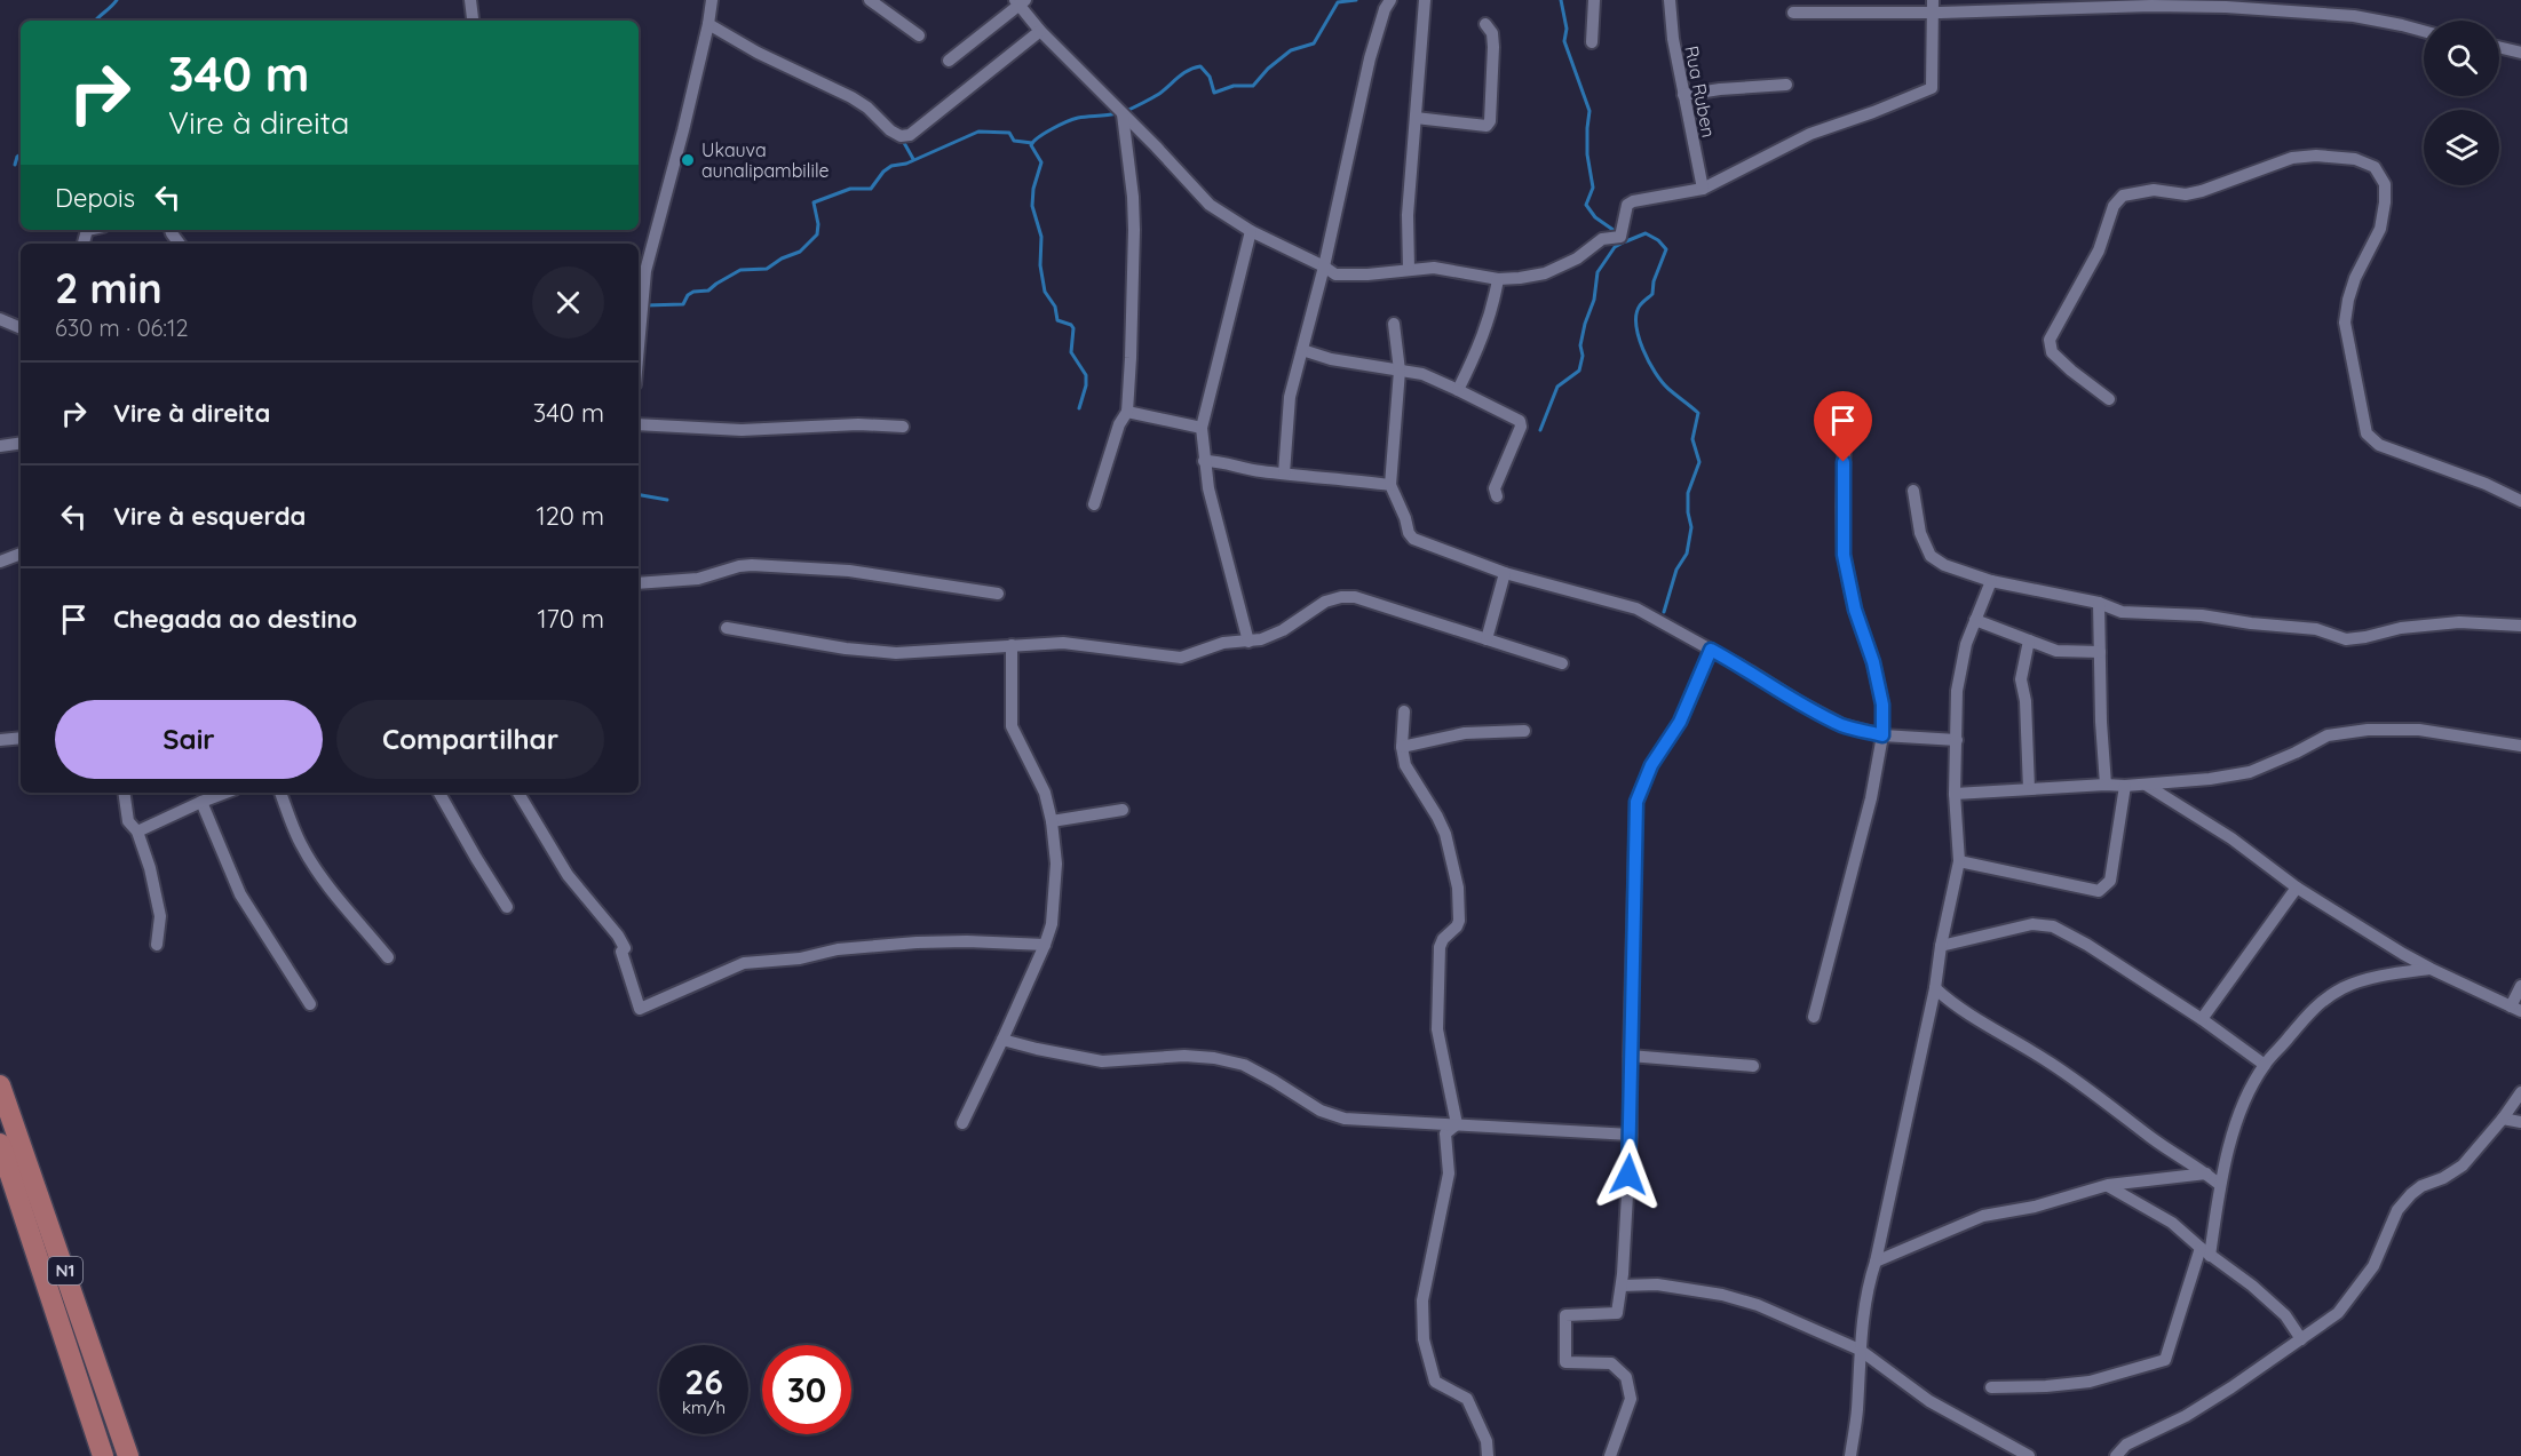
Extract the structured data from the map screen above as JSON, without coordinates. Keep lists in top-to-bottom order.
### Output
{
  "streets": {
    "highway": ["N1"],
    "street": ["Rua Ruben"]
  },
  "places": ["Ukauva aunalipambilile"],
  "page": {
    "turn": ["340 m", "Vire à direita"],
    "then": "Depois",
    "heading": ["2 min", "630 m · 06:12"],
    "list": [
      {
        "name": "Vire à direita",
        "value": "340 m"
      },
      {
        "name": "Vire à esquerda",
        "value": "120 m"
      },
      {
        "name": "Chegada ao destino",
        "value": "170 m"
      }
    ],
    "buttons": ["Sair", "Compartilhar"],
    "speed": "26 km/h",
    "limit": "30"
  }
}
